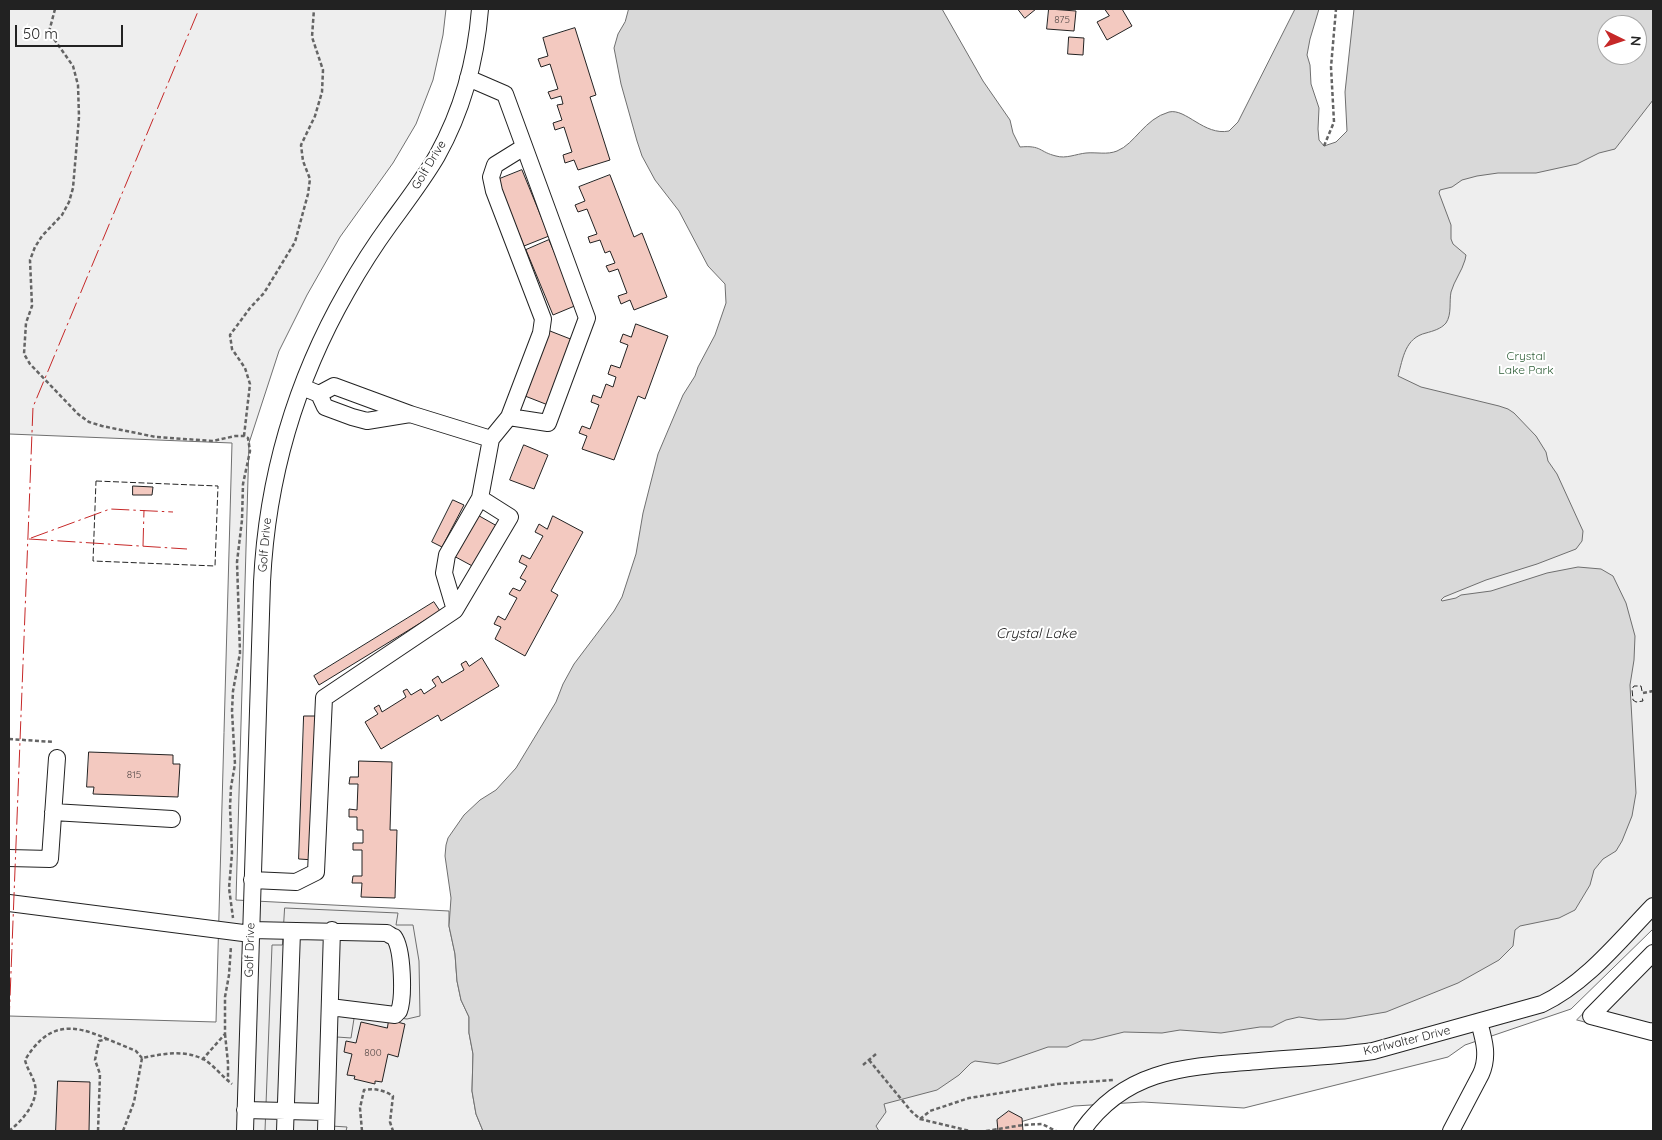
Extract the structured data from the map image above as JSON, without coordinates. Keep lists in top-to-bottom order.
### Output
{
  "streets": {
    "street": ["Golf Drive", "Karlwalter Drive"]
  },
  "water": ["Crystal Lake"],
  "parks": ["Crystal Lake Park"],
  "house_numbers": ["875", "815", "800"],
  "scale_bar": "50 m",
  "north": "right"
}
